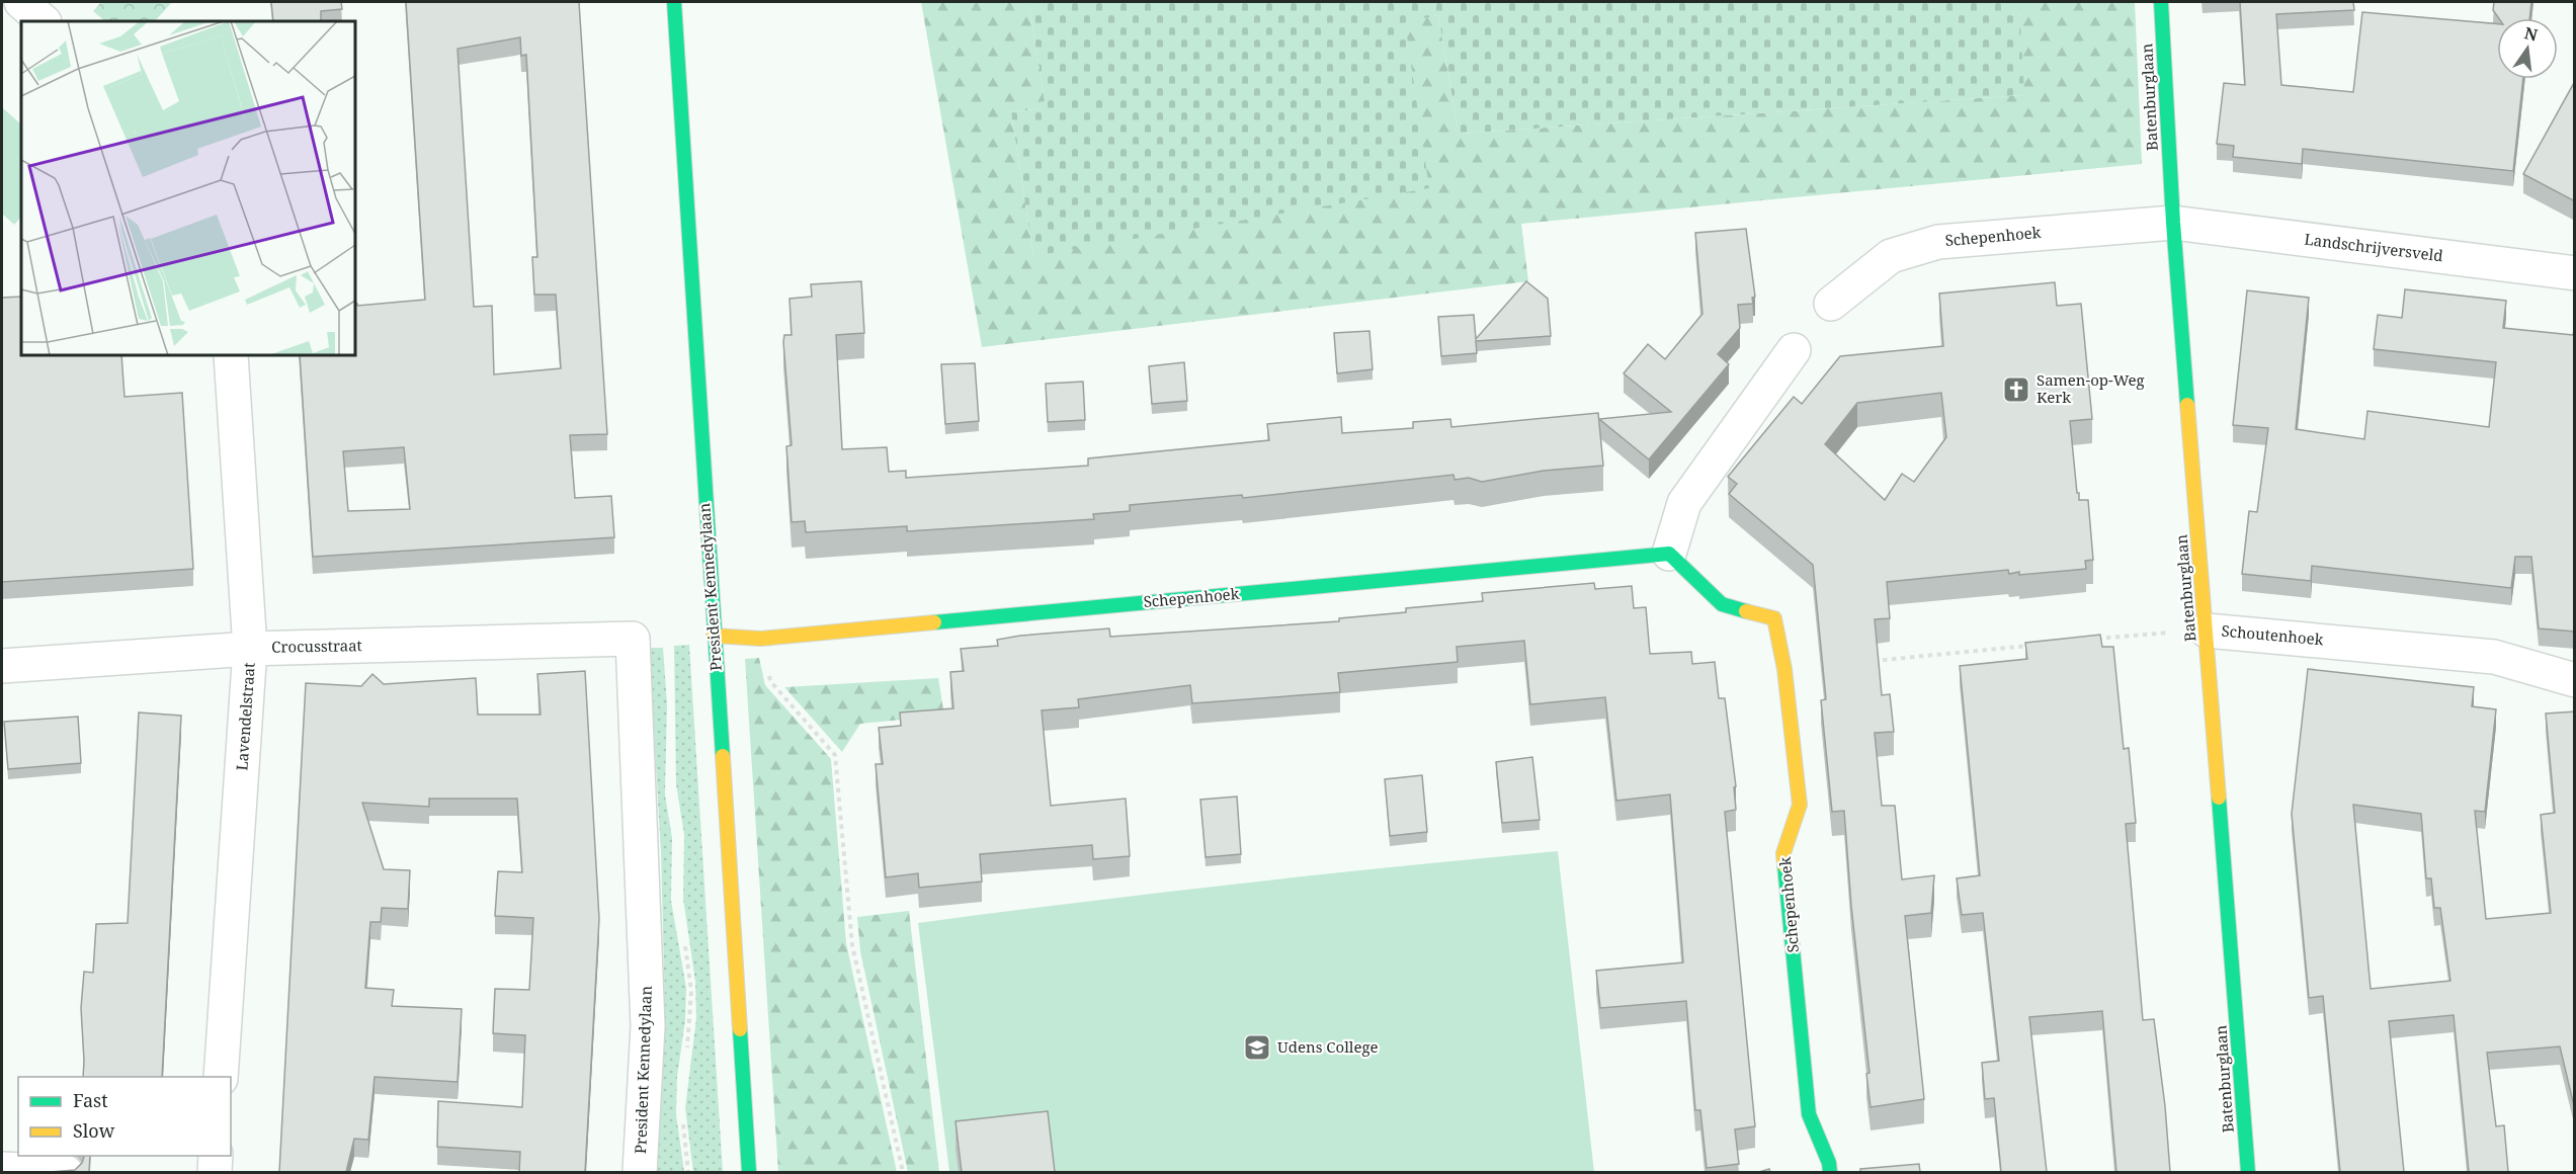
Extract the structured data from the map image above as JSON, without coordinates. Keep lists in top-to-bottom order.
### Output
{
  "streets": {
    "street": [
      "Batenburglaan",
      "Schepenhoek",
      "Landschrijversveld",
      "President Kennedylaan",
      "Schoutenhoek",
      "Crocusstraat",
      "Lavendelstraat"
    ]
  },
  "crossings": [
    ["Batenburglaan", "Schepenhoek"],
    ["Batenburglaan", "Landschrijversveld"],
    ["Batenburglaan", "Schoutenhoek"],
    ["Schepenhoek", "Landschrijversveld"],
    ["Schepenhoek", "President Kennedylaan"],
    ["President Kennedylaan", "Crocusstraat"],
    ["Crocusstraat", "Lavendelstraat"]
  ],
  "places": {
    "church": ["Samen-op-Weg Kerk"],
    "school or university": ["Udens College"]
  },
  "legend": ["Fast", "Slow"],
  "north": "top"
}
